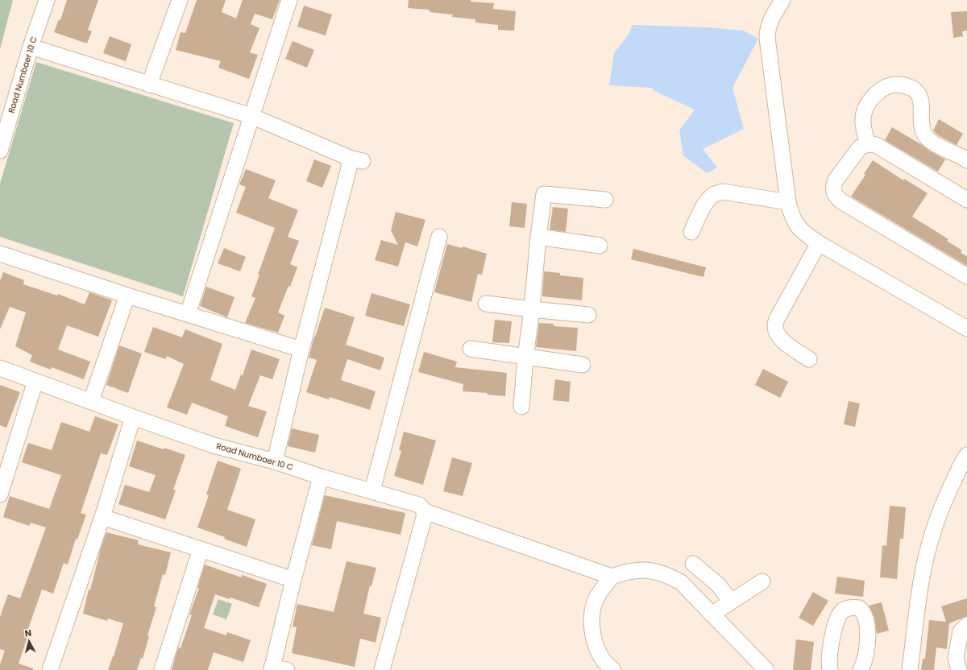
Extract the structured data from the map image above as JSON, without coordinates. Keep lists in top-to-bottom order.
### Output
{
  "streets": {
    "street": ["Road Numbaer 10 C"]
  },
  "north": "top"
}
